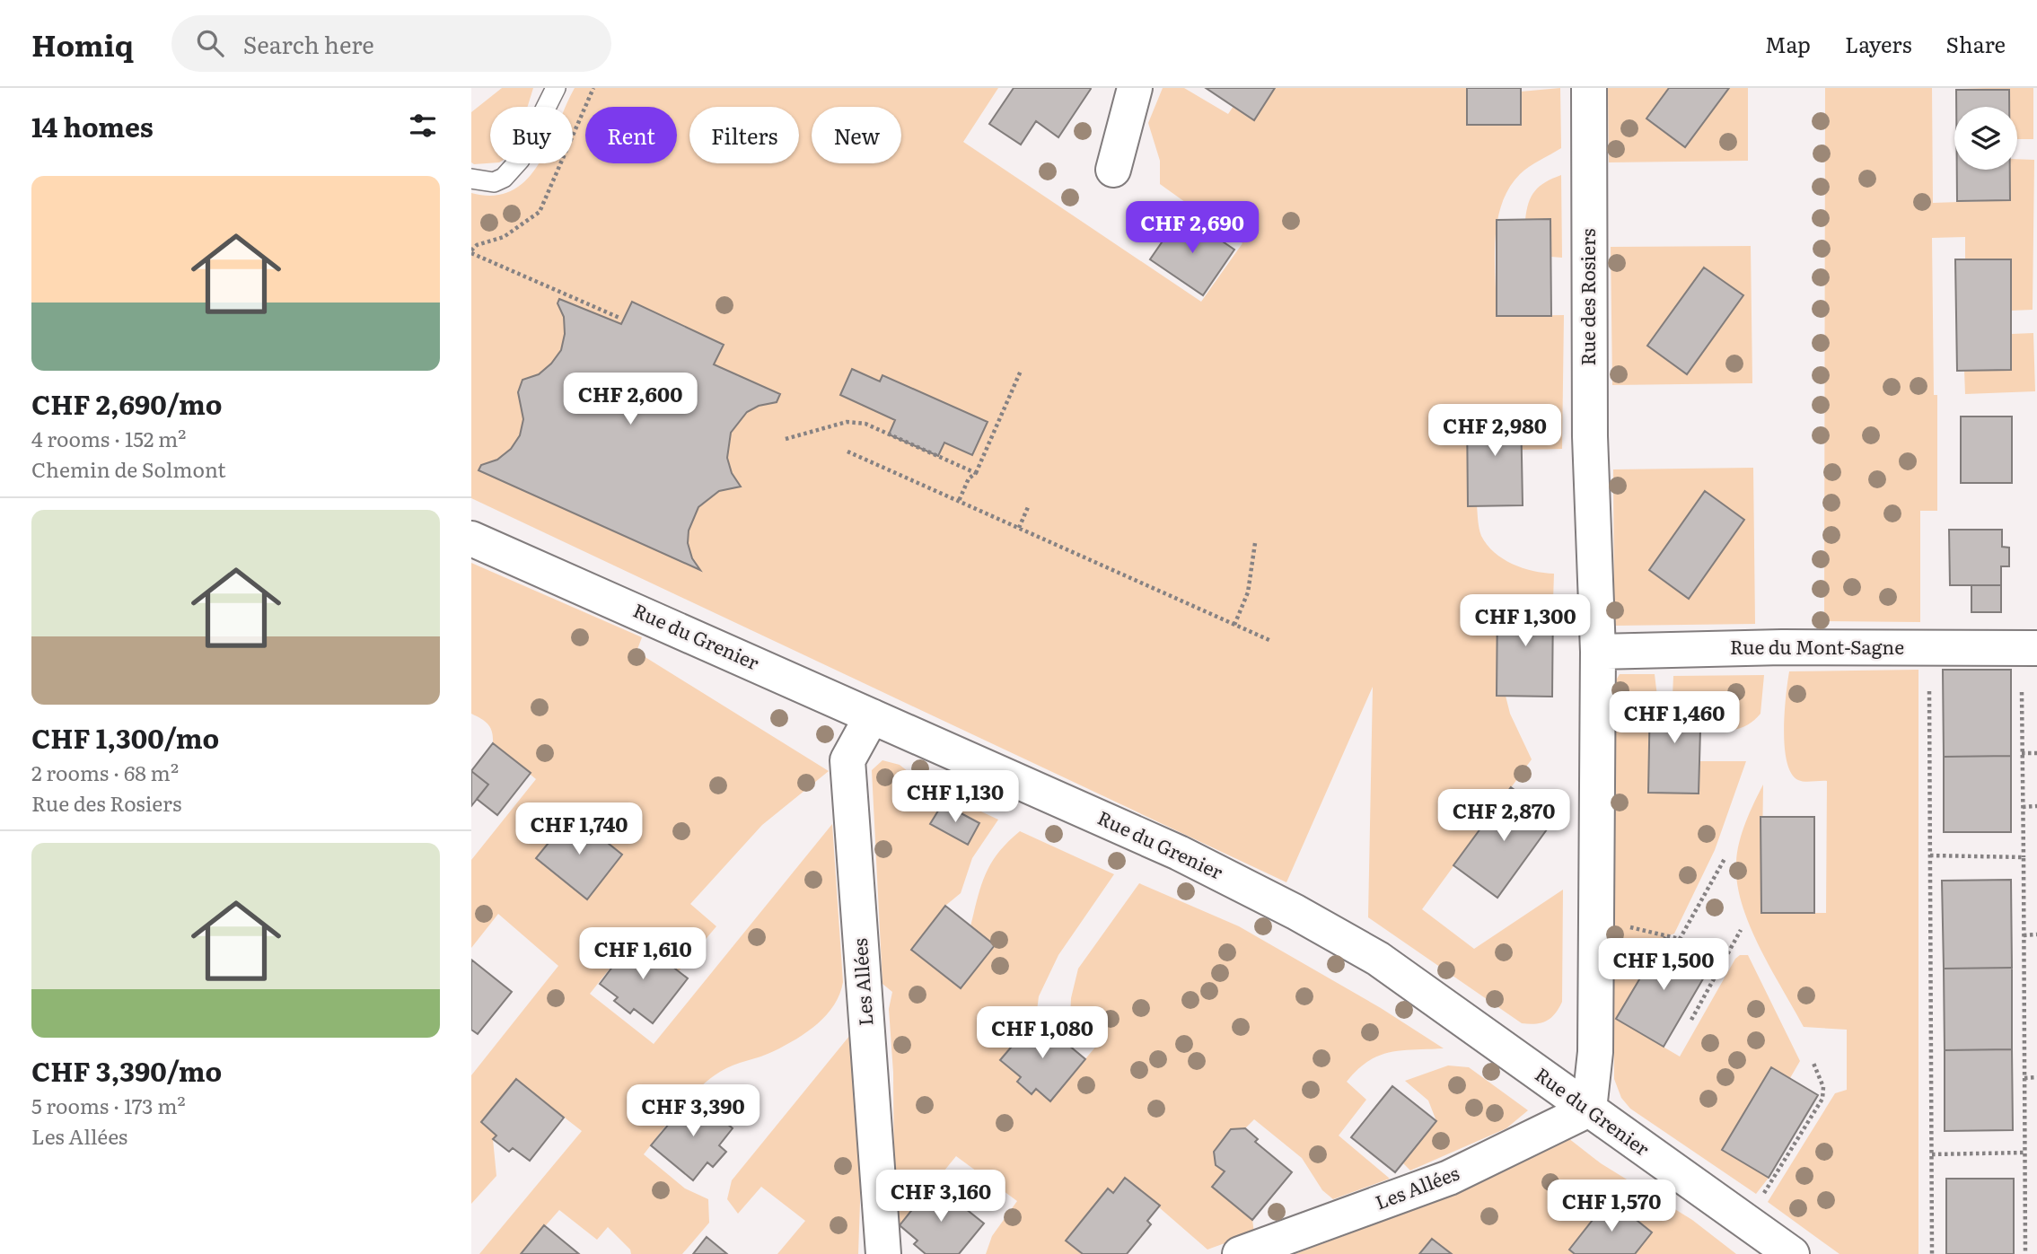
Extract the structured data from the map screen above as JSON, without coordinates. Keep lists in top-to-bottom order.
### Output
{
  "streets": {
    "street": [
      "Rue des Rosiers",
      "Rue du Grenier",
      "Rue du Mont-Sagne",
      "Les Allées"
    ]
  },
  "crossings": [
    ["Rue des Rosiers", "Rue du Grenier"],
    ["Rue des Rosiers", "Rue du Mont-Sagne"],
    ["Rue des Rosiers", "Les Allées"],
    ["Rue du Grenier", "Les Allées"]
  ],
  "page": {
    "header": "Homiq",
    "search": "Search here",
    "nav": ["Map", "Layers", "Share"],
    "heading": "14 homes",
    "chip": [
      "Buy",
      "Rent",
      "Filters",
      "New"
    ],
    "list": [
      {
        "name": "CHF 2,690/mo",
        "note": "4 rooms · 152 m² · Chemin de Solmont"
      },
      {
        "name": "CHF 1,300/mo",
        "note": "2 rooms · 68 m² · Rue des Rosiers"
      },
      {
        "name": "CHF 3,390/mo",
        "note": "5 rooms · 173 m² · Les Allées"
      }
    ],
    "price": [
      "CHF 2,690",
      "CHF 2,600",
      "CHF 2,980",
      "CHF 1,300",
      "CHF 1,460",
      "CHF 1,130",
      "CHF 2,870",
      "CHF 1,740",
      "CHF 1,610",
      "CHF 1,500",
      "CHF 1,080",
      "CHF 3,390",
      "CHF 3,160",
      "CHF 1,570"
    ]
  }
}
